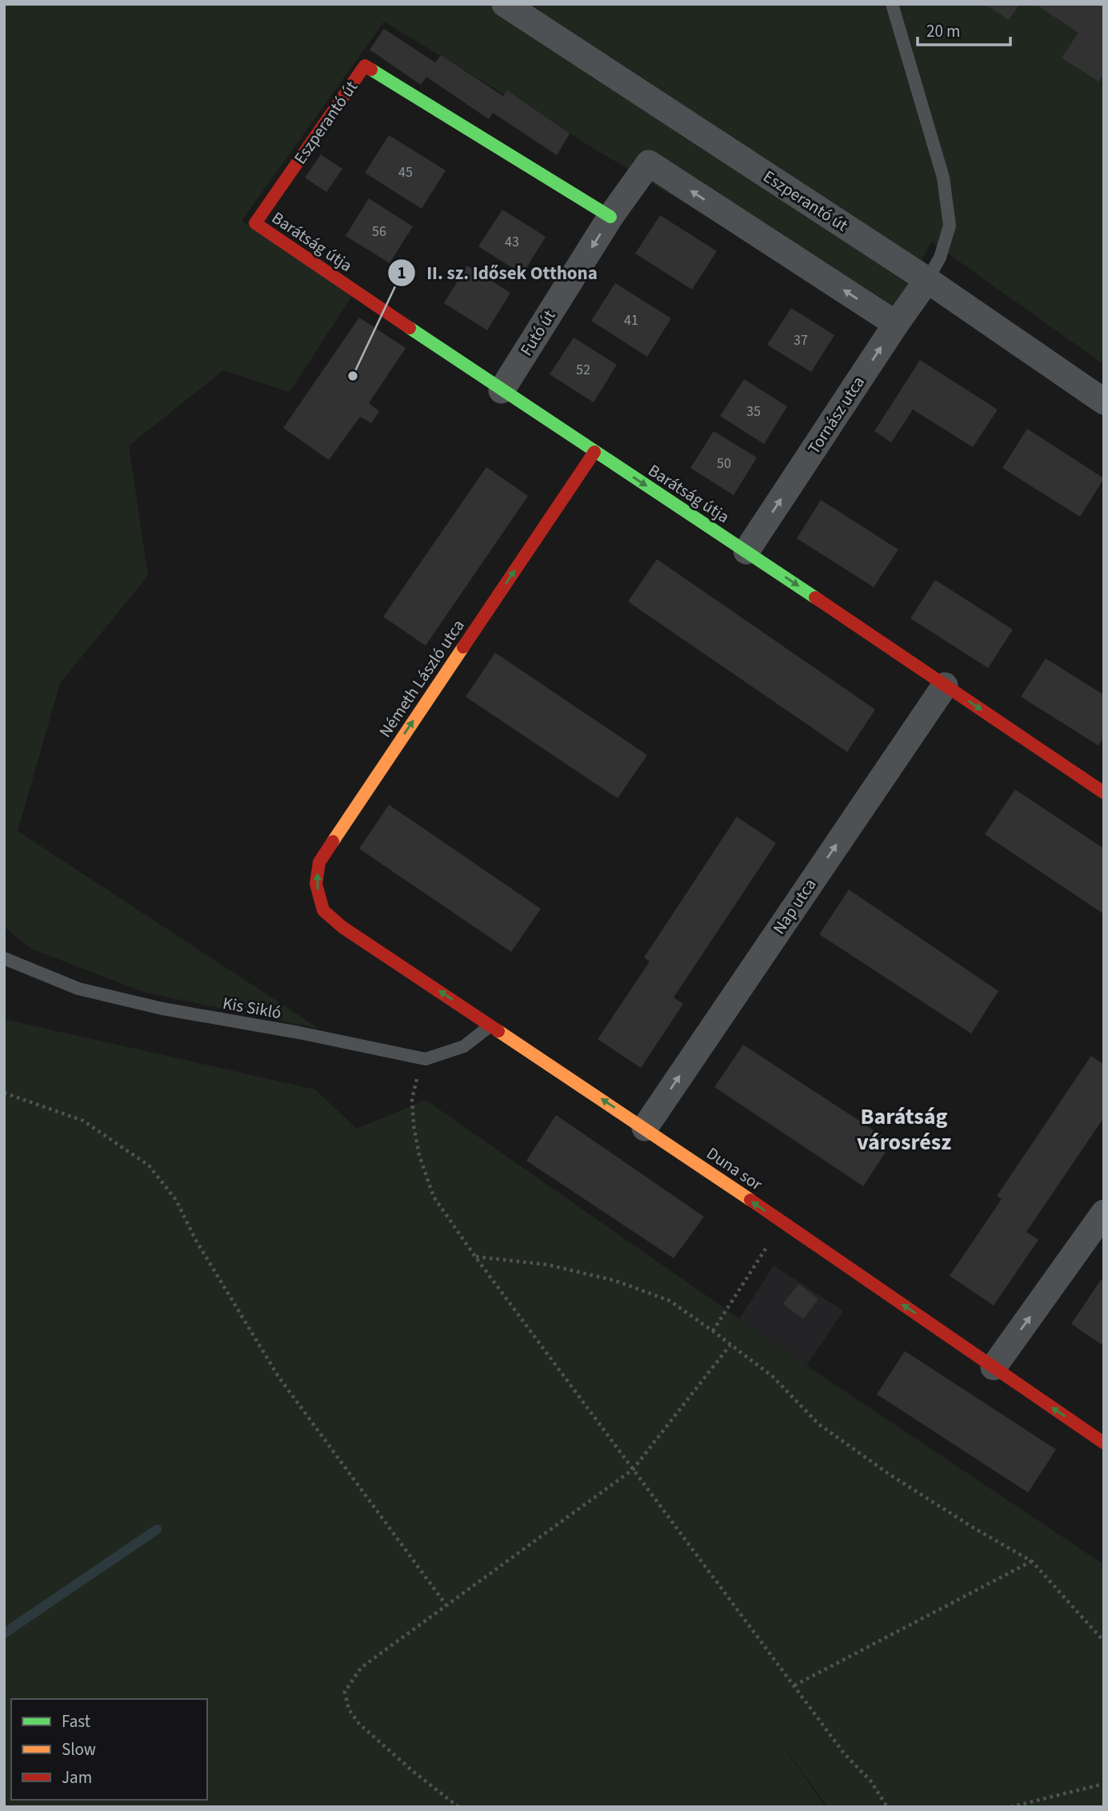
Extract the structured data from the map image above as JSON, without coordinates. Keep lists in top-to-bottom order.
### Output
{
  "streets": {
    "street": [
      "Eszperantó út",
      "Barátság útja",
      "Futó út",
      "Tornász utca",
      "Németh László utca",
      "Nap utca",
      "Duna sor"
    ],
    "lane": ["Kis Sikló"]
  },
  "crossings": [
    ["Eszperantó út", "Barátság útja"],
    ["Eszperantó út", "Futó út"],
    ["Eszperantó út", "Tornász utca"],
    ["Barátság útja", "Futó út"],
    ["Barátság útja", "Tornász utca"],
    ["Barátság útja", "Németh László utca"],
    ["Barátság útja", "Nap utca"],
    ["Futó út", "Tornász utca"],
    ["Németh László utca", "Duna sor"],
    ["Nap utca", "Duna sor"]
  ],
  "one_way": [
    "Barátság útja",
    "Tornász utca",
    "Németh László utca",
    "Nap utca",
    "Duna sor"
  ],
  "districts": ["Barátság városrész"],
  "places": ["II. sz. Idősek Otthona"],
  "house_numbers": [
    "45",
    "56",
    "43",
    "41",
    "37",
    "52",
    "35",
    "50"
  ],
  "legend": ["Fast", "Slow", "Jam"],
  "scale_bar": "20 m"
}
